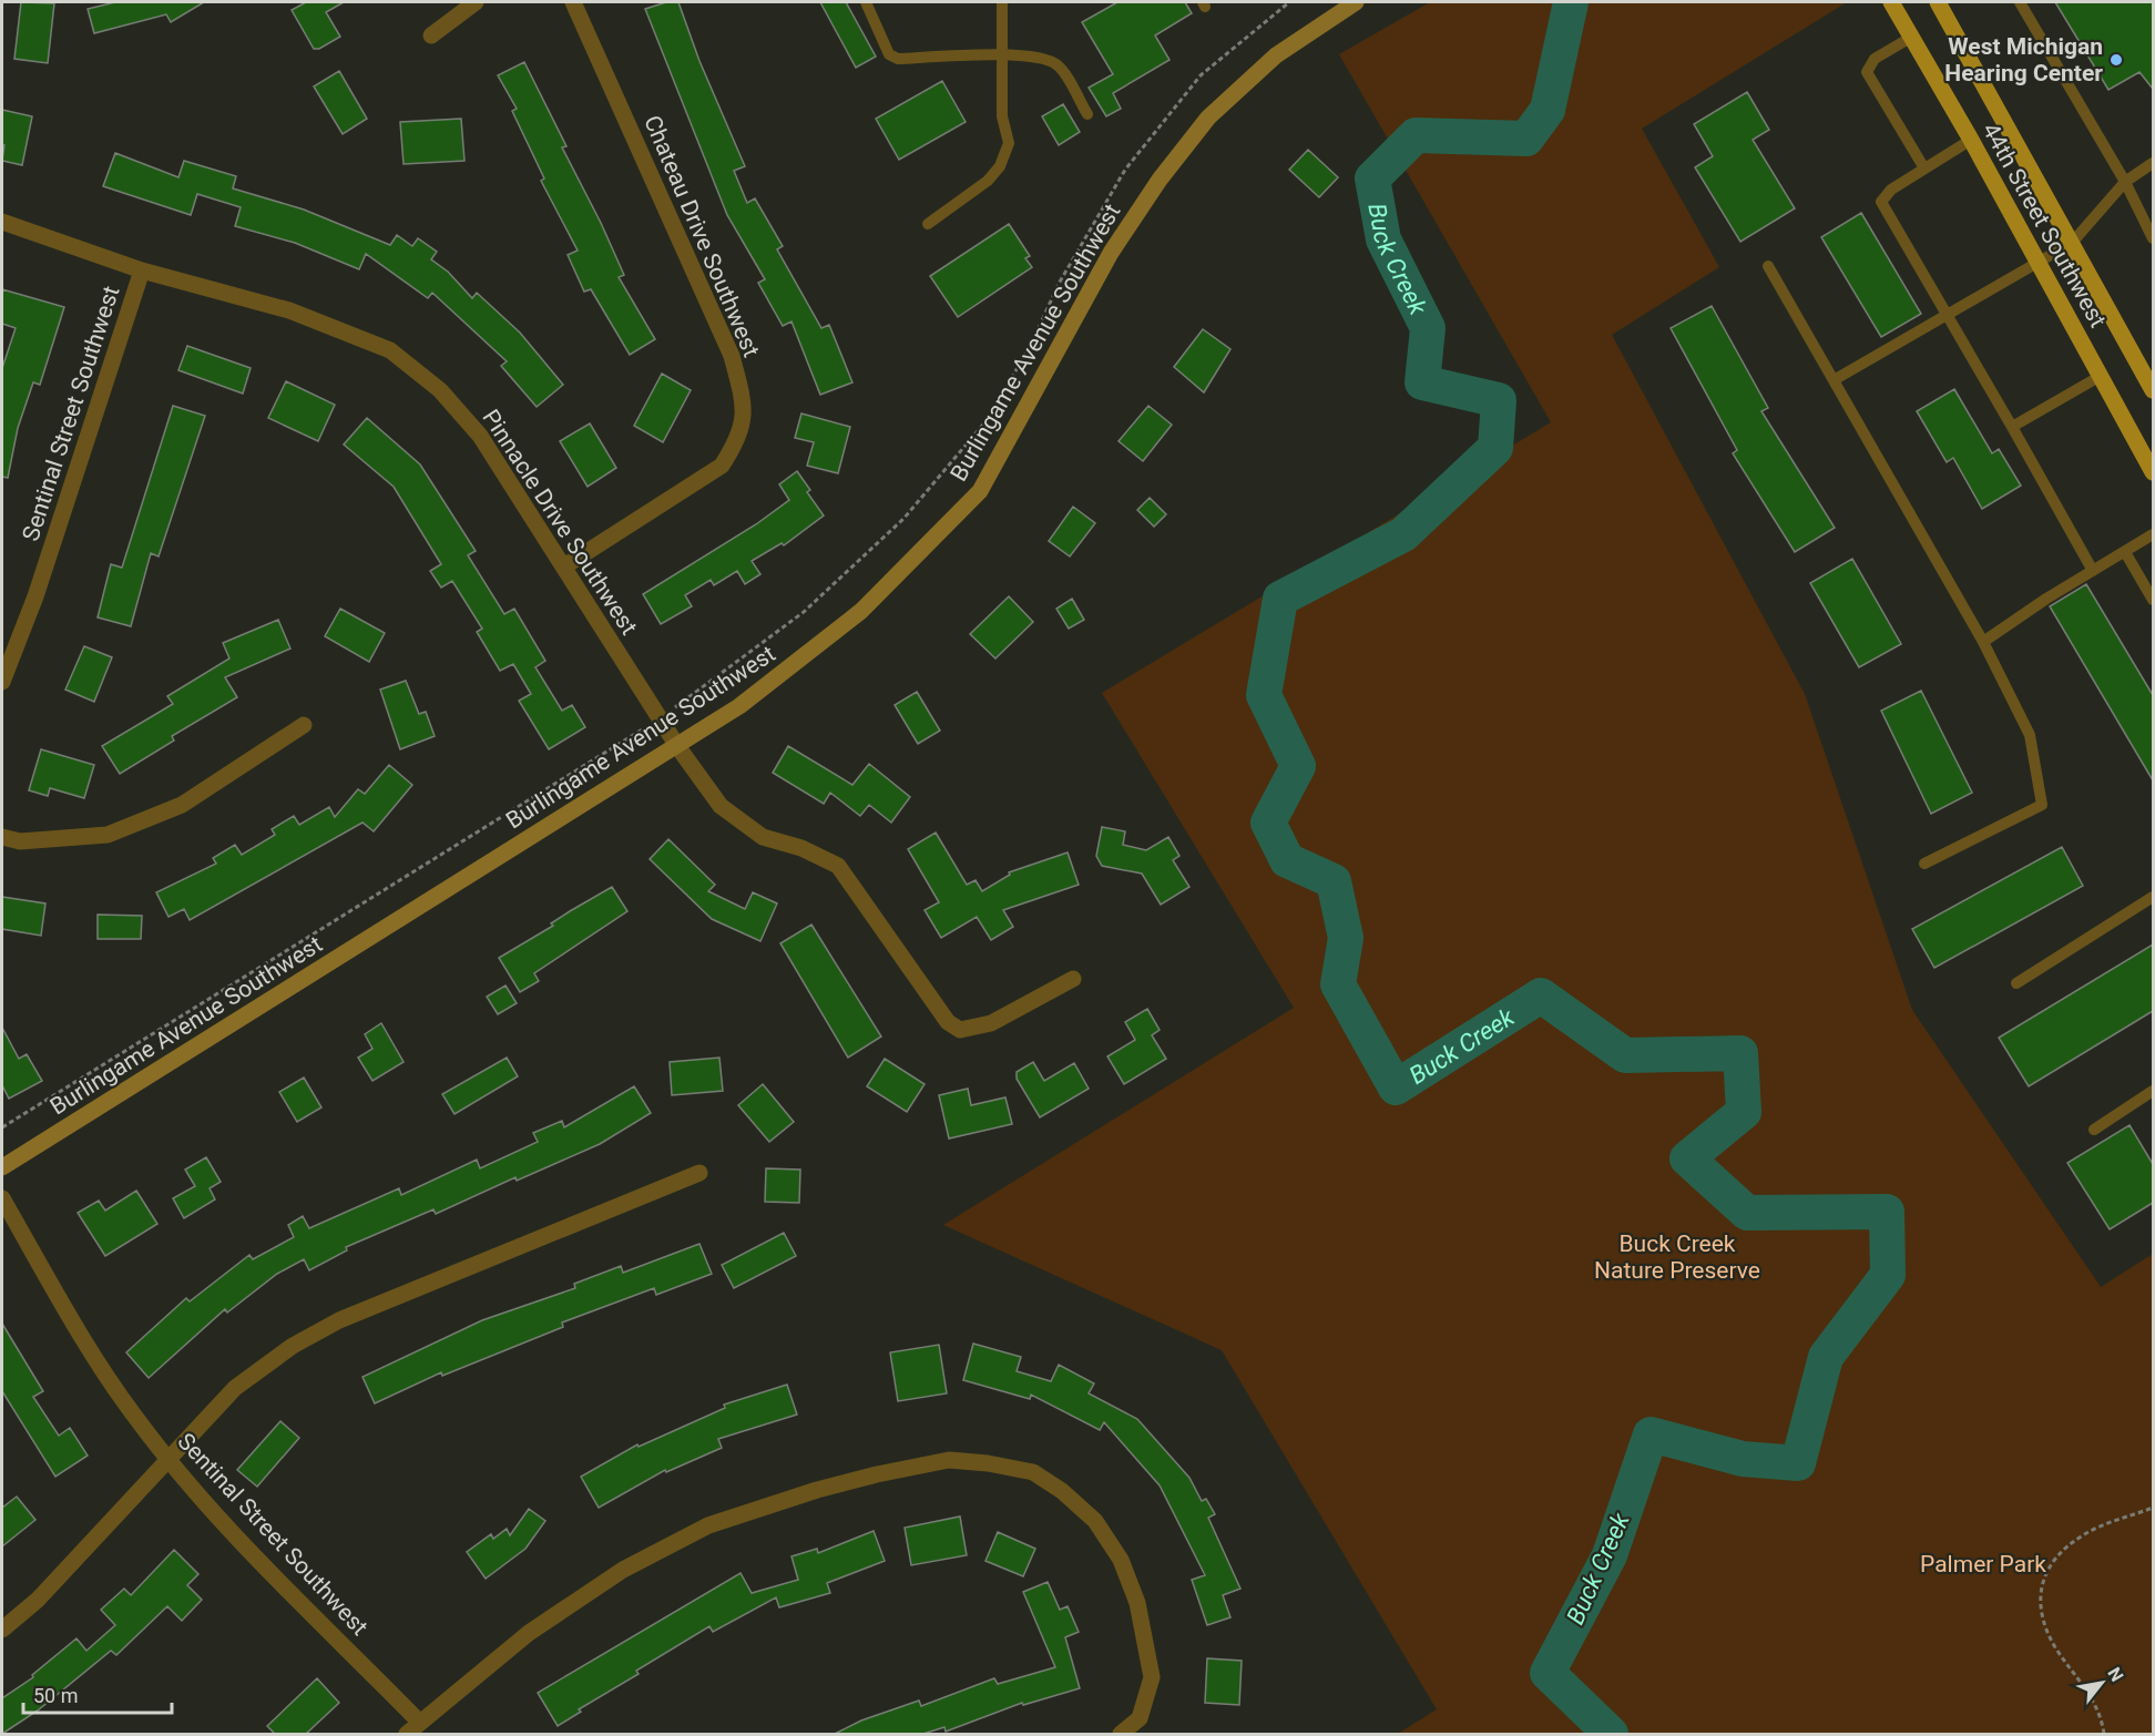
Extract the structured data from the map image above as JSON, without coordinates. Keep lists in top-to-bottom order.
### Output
{
  "streets": {
    "main road": ["44th Street Southwest"],
    "street": [
      "Chateau Drive Southwest",
      "Burlingame Avenue Southwest",
      "Sentinal Street Southwest",
      "Pinnacle Drive Southwest"
    ]
  },
  "crossings": [
    ["Chateau Drive Southwest", "Pinnacle Drive Southwest"],
    ["Burlingame Avenue Southwest", "Pinnacle Drive Southwest"],
    ["Sentinal Street Southwest", "Pinnacle Drive Southwest"]
  ],
  "water": ["Buck Creek"],
  "parks": ["Buck Creek Nature Preserve", "Palmer Park"],
  "places": ["West Michigan Hearing Center"],
  "scale_bar": "50 m",
  "north": "top right"
}
